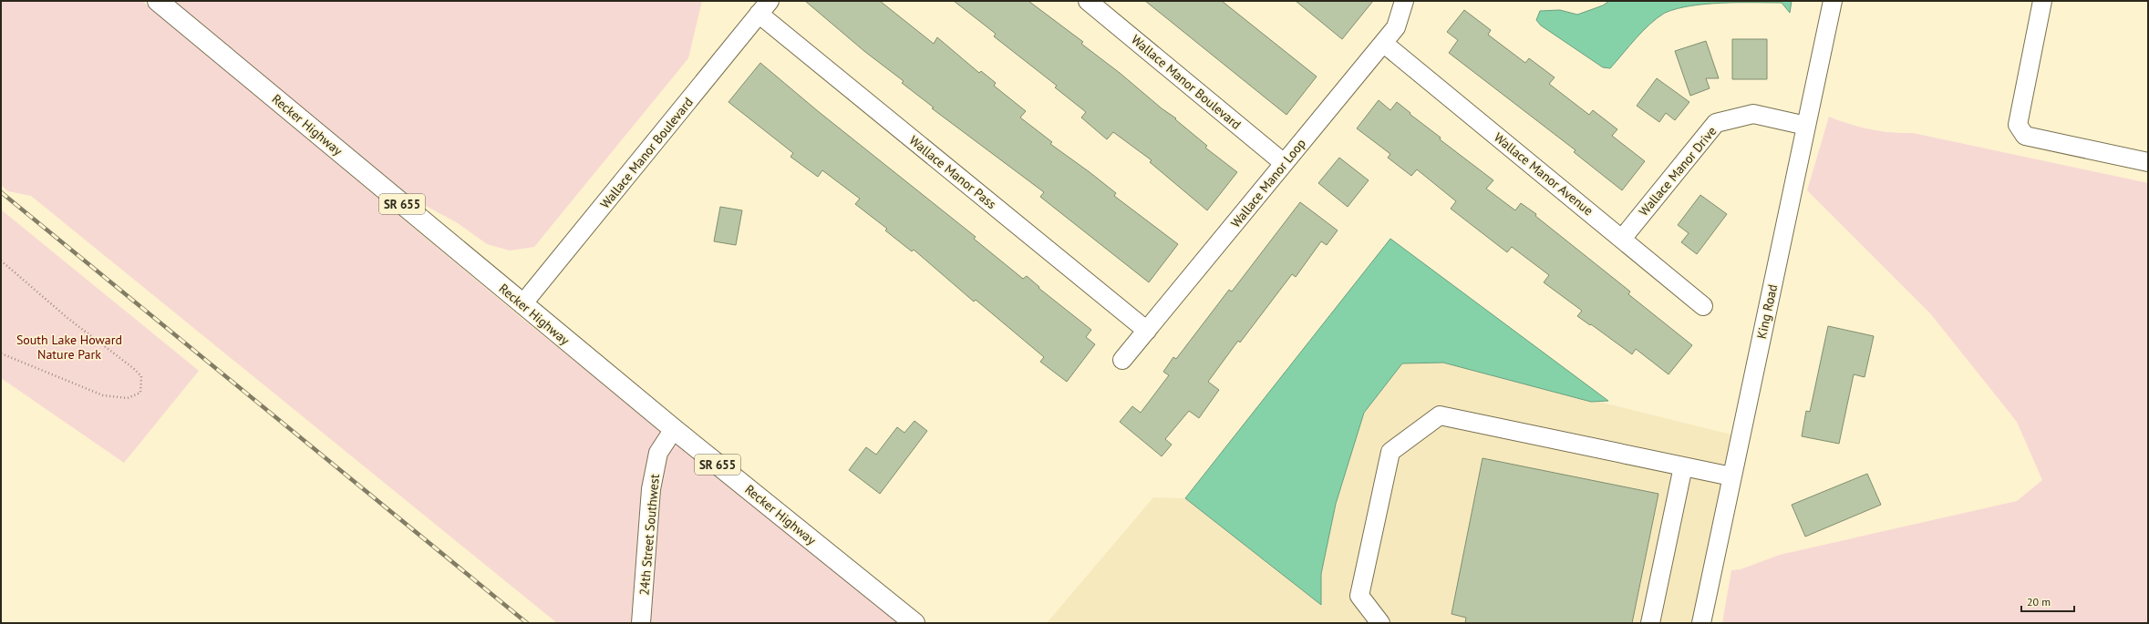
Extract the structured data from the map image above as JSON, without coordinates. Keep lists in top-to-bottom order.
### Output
{
  "streets": {
    "main road": ["Recker Highway", "SR 655"],
    "street": [
      "Wallace Manor Boulevard",
      "Wallace Manor Drive",
      "Wallace Manor Pass",
      "Wallace Manor Avenue",
      "Wallace Manor Loop",
      "King Road",
      "24th Street Southwest"
    ]
  },
  "crossings": [
    ["Wallace Manor Boulevard", "Recker Highway"],
    ["Wallace Manor Boulevard", "Wallace Manor Pass"],
    ["Wallace Manor Boulevard", "Wallace Manor Loop"],
    ["Recker Highway", "24th Street Southwest"],
    ["Wallace Manor Drive", "Wallace Manor Avenue"],
    ["Wallace Manor Drive", "King Road"],
    ["Wallace Manor Pass", "Wallace Manor Loop"],
    ["Wallace Manor Avenue", "Wallace Manor Loop"]
  ],
  "parks": ["South Lake Howard Nature Park"],
  "scale_bar": "20 m"
}
